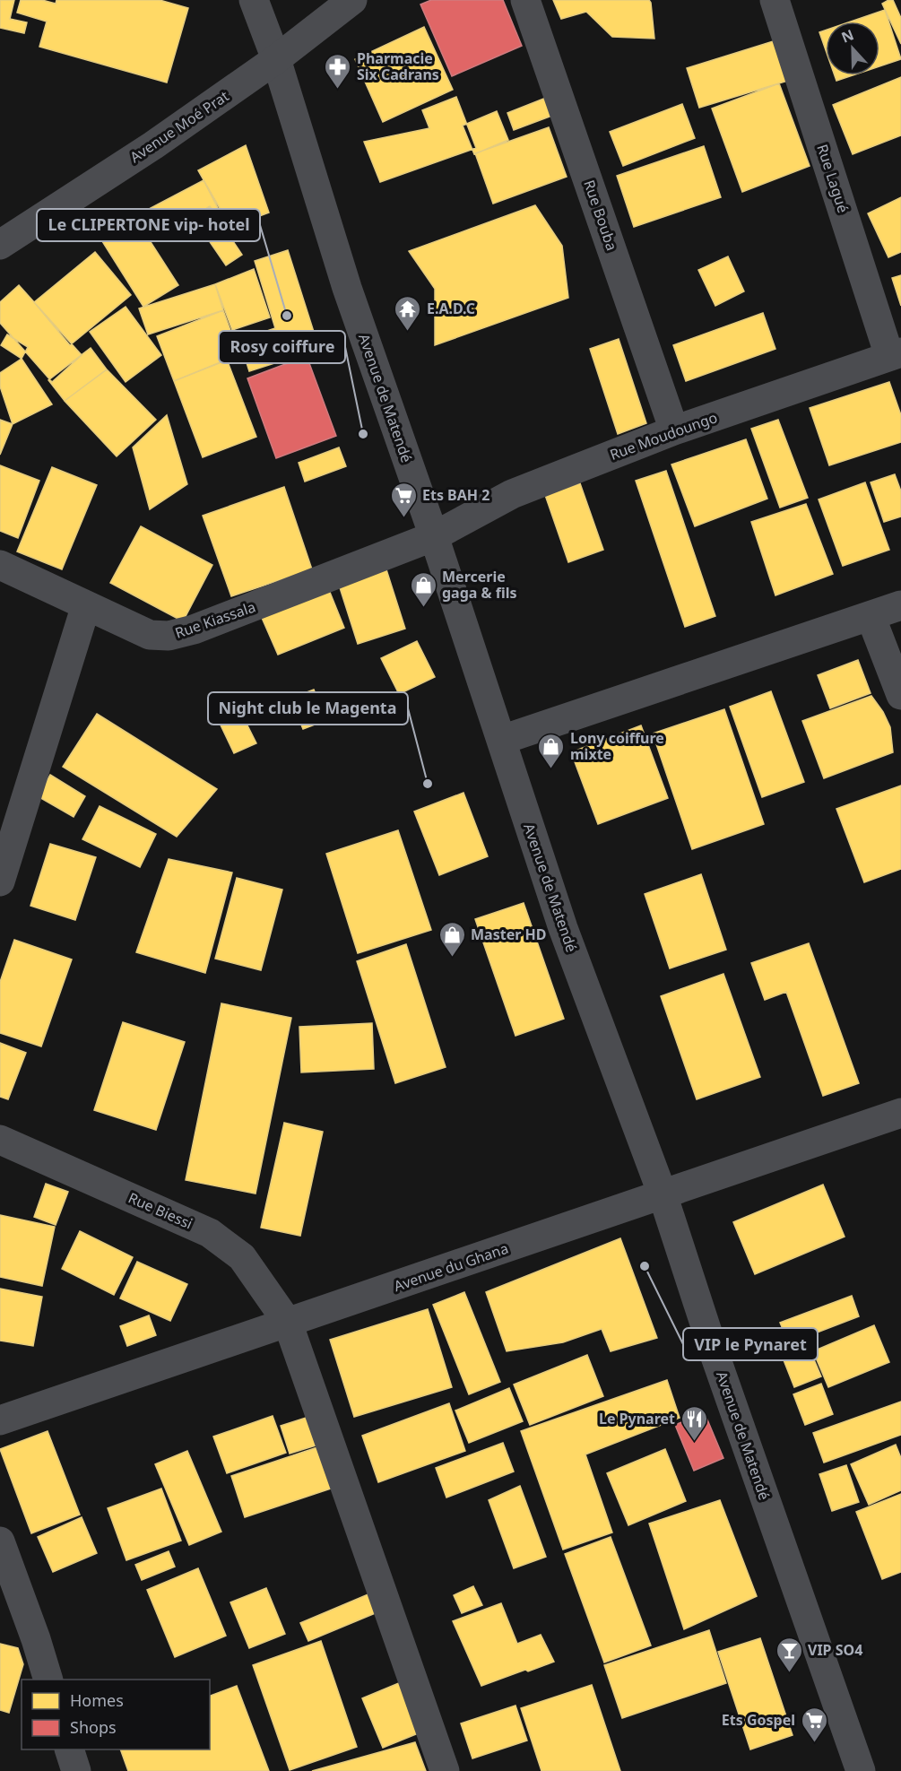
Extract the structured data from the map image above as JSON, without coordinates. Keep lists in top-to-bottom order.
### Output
{
  "streets": {
    "street": [
      "Avenue Moé Prat",
      "Rue Lagué",
      "Rue Bouba",
      "Avenue de Matendé",
      "Rue Moudoungo",
      "Rue Kiassala",
      "Rue Biessi",
      "Avenue du Ghana"
    ]
  },
  "crossings": [
    ["Avenue Moé Prat", "Avenue de Matendé"],
    ["Rue Lagué", "Rue Moudoungo"],
    ["Rue Bouba", "Rue Moudoungo"],
    ["Avenue de Matendé", "Rue Moudoungo"],
    ["Avenue de Matendé", "Rue Kiassala"],
    ["Avenue de Matendé", "Avenue du Ghana"],
    ["Rue Moudoungo", "Rue Kiassala"],
    ["Rue Biessi", "Avenue du Ghana"]
  ],
  "places": {
    "pharmacy": ["Pharmacie Six Cadrans"],
    "other": [
      "Le CLIPERTONE vip- hotel",
      "Rosy coiffure",
      "Night club le Magenta",
      "VIP le Pynaret"
    ],
    "temple": ["E.A.D.C"],
    "supermarket": ["Ets BAH 2", "Ets Gospel"],
    "shop": ["Mercerie gaga & fils", "Lony coiffure mixte", "Master HD"],
    "restaurant": ["Le Pynaret"],
    "bar": ["VIP SO4"]
  },
  "legend": ["Homes", "Shops"],
  "north": "top"
}
